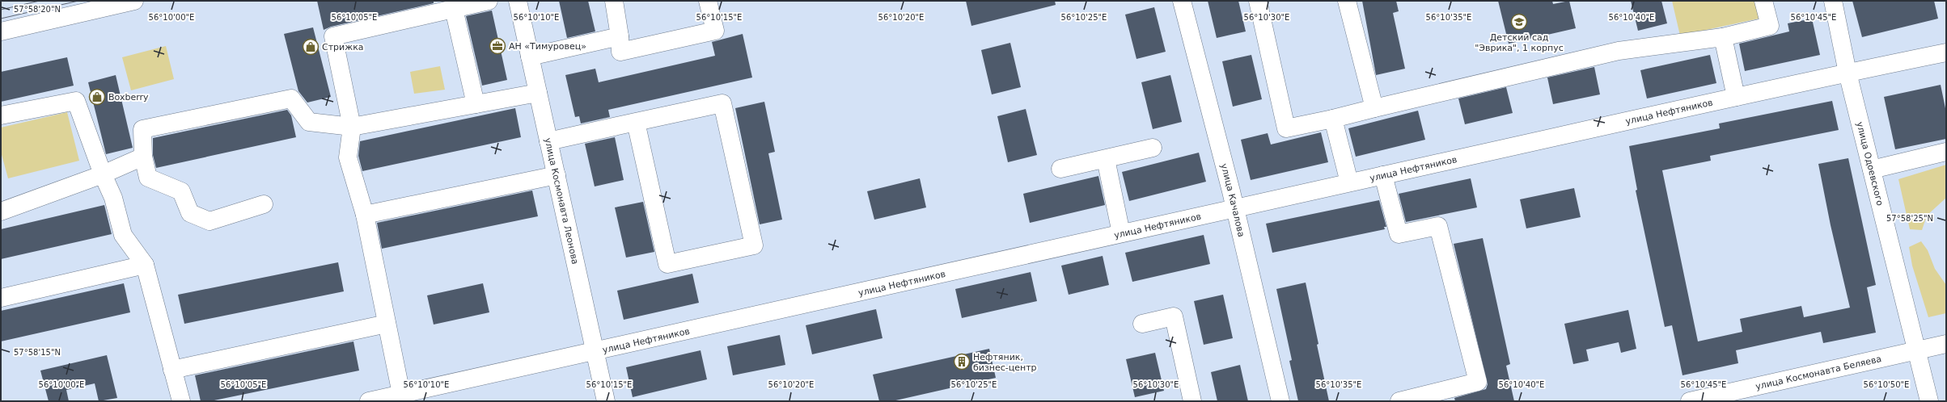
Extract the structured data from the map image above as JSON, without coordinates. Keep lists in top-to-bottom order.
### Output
{
  "streets": {
    "street": [
      "улица Нефтяников",
      "улица Одоевского",
      "улица Качалова",
      "улица Космонавта Леонова",
      "улица Космонавта Беляева"
    ]
  },
  "crossings": [
    ["улица Нефтяников", "улица Одоевского"],
    ["улица Нефтяников", "улица Качалова"],
    ["улица Нефтяников", "улица Космонавта Леонова"],
    ["улица Одоевского", "улица Космонавта Беляева"]
  ],
  "places": {
    "school or university": ["Детский сад \"Эврика\", 1 корпус"],
    "office": ["АН «Тимуровец»"],
    "shop": ["Стрижка", "Boxberry"],
    "building": ["Нефтяник, бизнес-центр"]
  },
  "coordinates": [
    "57°58'20\"N",
    "56°10'00\"E",
    "56°10'05\"E",
    "56°10'10\"E",
    "56°10'15\"E",
    "56°10'20\"E",
    "56°10'25\"E",
    "56°10'30\"E",
    "56°10'35\"E",
    "56°10'40\"E",
    "56°10'45\"E",
    "57°58'25\"N",
    "57°58'15\"N",
    "56°10'50\"E"
  ]
}
